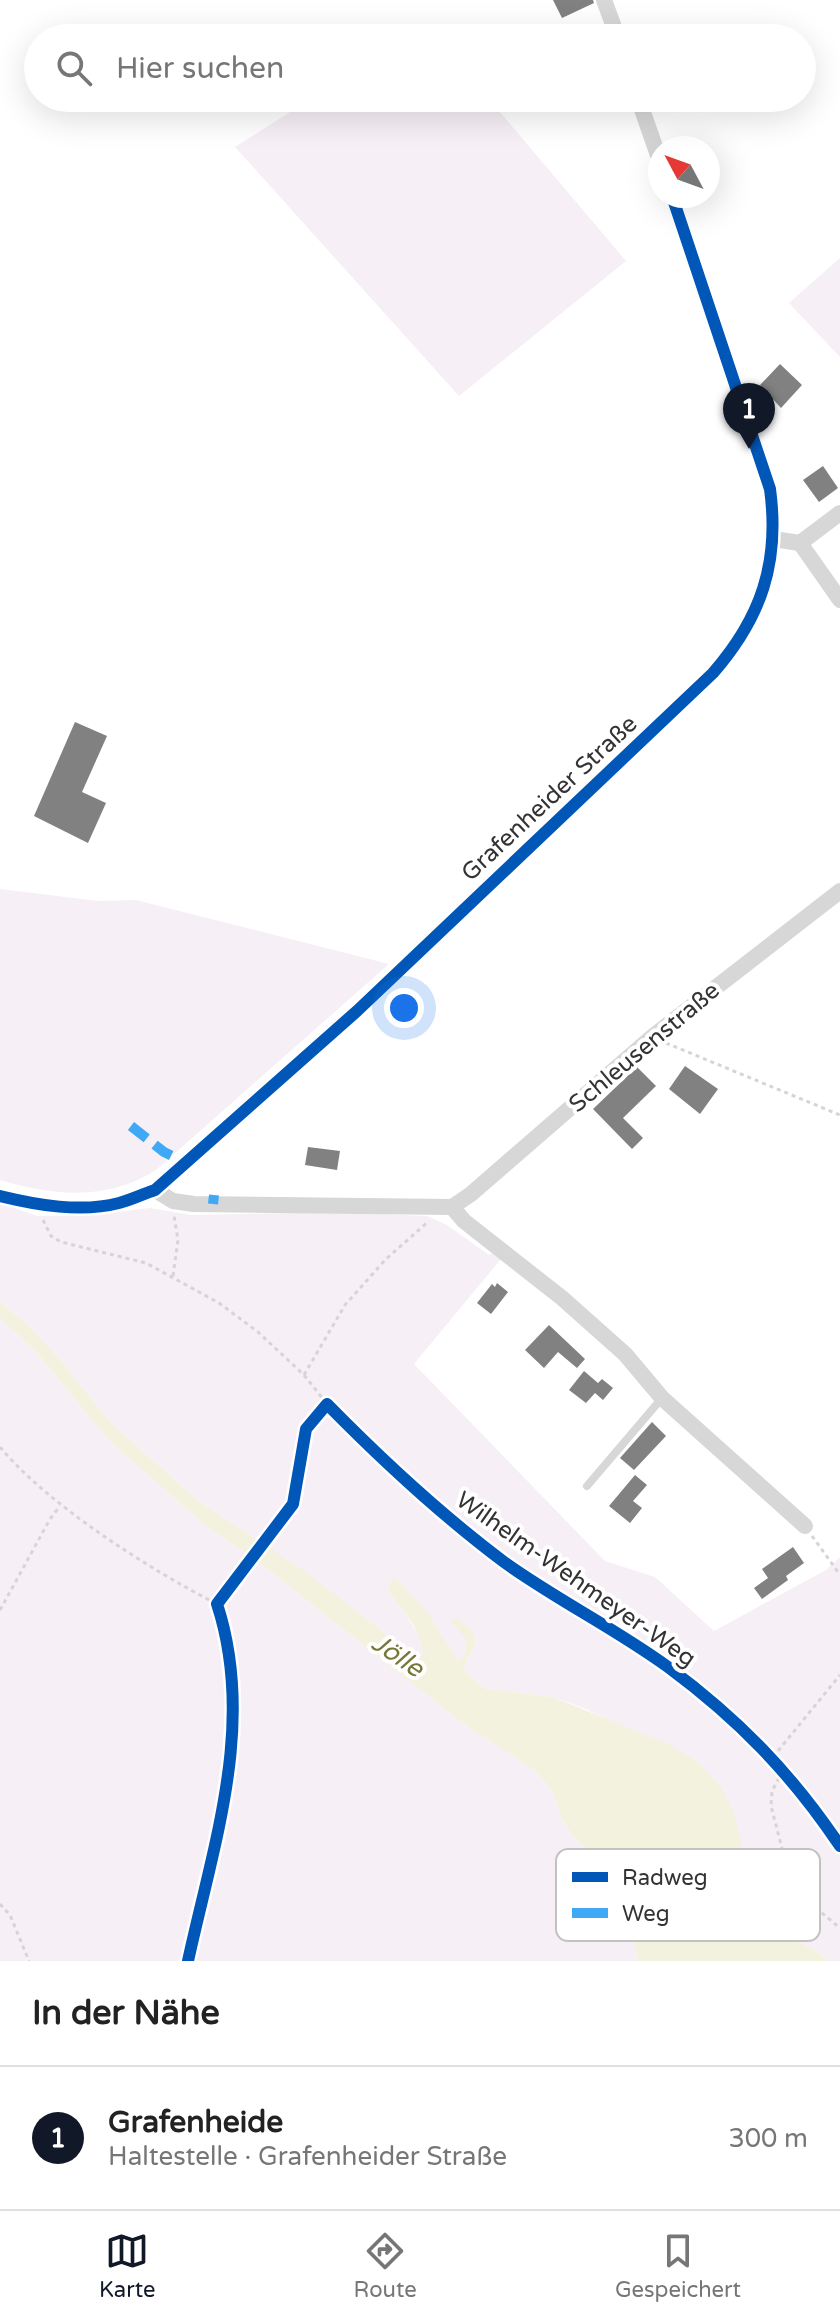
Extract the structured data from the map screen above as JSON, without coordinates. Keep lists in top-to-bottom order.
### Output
{
  "streets": {
    "street": ["Grafenheider Straße", "Schleusenstraße"],
    "cycle path": ["Wilhelm-Wehmeyer-Weg"]
  },
  "crossings": [
    ["Grafenheider Straße", "Wilhelm-Wehmeyer-Weg"]
  ],
  "water": ["Jölle"],
  "legend": ["Radweg", "Weg"],
  "north": "top left",
  "page": {
    "search": "Hier suchen",
    "pins": "1",
    "heading": "In der Nähe",
    "list": [
      {
        "mark": "1",
        "name": "Grafenheide",
        "note": "Haltestelle · Grafenheider Straße",
        "value": "300 m"
      }
    ],
    "nav": ["Karte", "Route", "Gespeichert"]
  }
}
